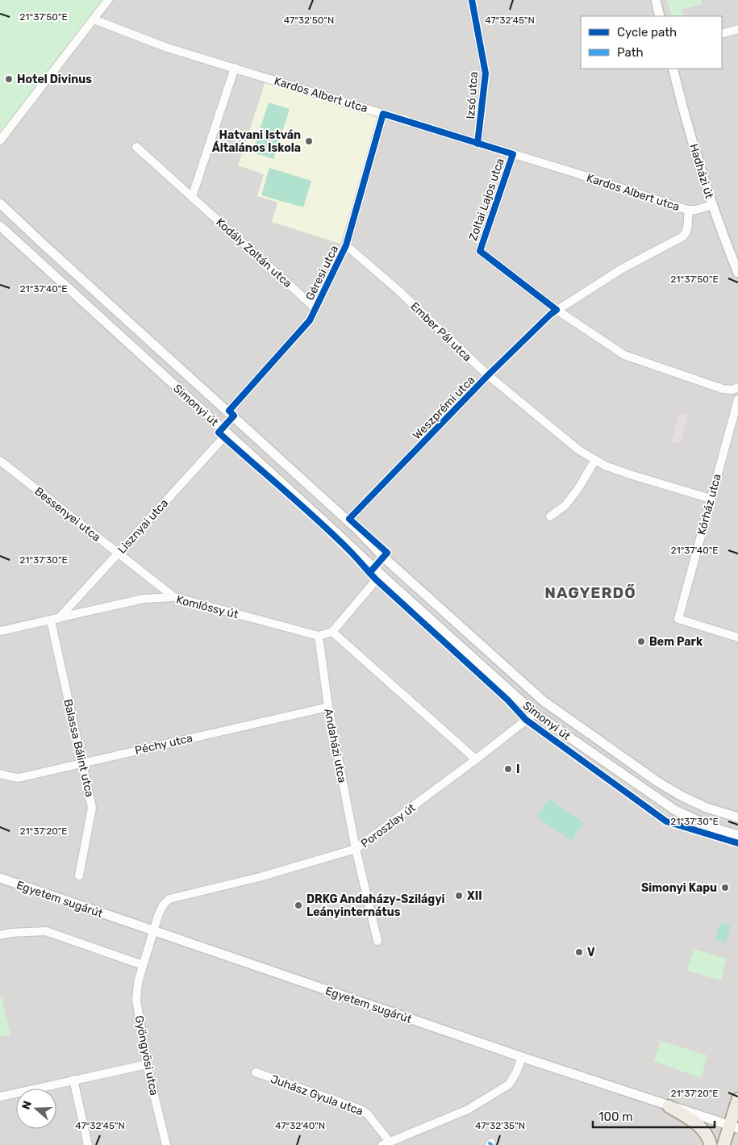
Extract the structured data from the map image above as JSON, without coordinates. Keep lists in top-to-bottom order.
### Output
{
  "streets": {
    "street": [
      "Kardos Albert utca",
      "Izsó utca",
      "Hadházi út",
      "Zoltai Lajos utca",
      "Kodály Zoltán utca",
      "Géresi utca",
      "Ember Pál utca",
      "Simonyi út",
      "Weszprémi utca",
      "Kórház utca",
      "Bessenyei utca",
      "Lisznyai utca",
      "Komlóssy út",
      "Péchy utca",
      "Andaházi utca",
      "Balassa Bálint utca",
      "Poroszlay út",
      "Egyetem sugárút",
      "Gyöngyösi utca",
      "Juhász Gyula utca"
    ]
  },
  "crossings": [
    ["Kardos Albert utca", "Izsó utca"],
    ["Kardos Albert utca", "Hadházi út"],
    ["Kardos Albert utca", "Zoltai Lajos utca"],
    ["Kardos Albert utca", "Géresi utca"],
    ["Kardos Albert utca", "Weszprémi utca"],
    ["Zoltai Lajos utca", "Weszprémi utca"],
    ["Kodály Zoltán utca", "Géresi utca"],
    ["Géresi utca", "Ember Pál utca"],
    ["Géresi utca", "Simonyi út"],
    ["Ember Pál utca", "Weszprémi utca"],
    ["Ember Pál utca", "Kórház utca"],
    ["Simonyi út", "Weszprémi utca"],
    ["Simonyi út", "Lisznyai utca"],
    ["Simonyi út", "Poroszlay út"],
    ["Bessenyei utca", "Lisznyai utca"],
    ["Bessenyei utca", "Komlóssy út"],
    ["Lisznyai utca", "Komlóssy út"],
    ["Lisznyai utca", "Balassa Bálint utca"],
    ["Komlóssy út", "Andaházi utca"],
    ["Komlóssy út", "Balassa Bálint utca"],
    ["Péchy utca", "Andaházi utca"],
    ["Péchy utca", "Balassa Bálint utca"],
    ["Andaházi utca", "Poroszlay út"],
    ["Poroszlay út", "Gyöngyösi utca"],
    ["Egyetem sugárút", "Gyöngyösi utca"]
  ],
  "districts": ["NAGYERDŐ"],
  "places": [
    "Hotel Divinus",
    "Hatvani István Általános Iskola",
    "Bem Park",
    "I",
    "Simonyi Kapu",
    "XII",
    "DRKG Andaházy-Szilágyi Leányinternátus",
    "V"
  ],
  "legend": ["Cycle path", "Path"],
  "scale_bar": "100 m",
  "north": "left",
  "coordinates": [
    "21°37'50\"E",
    "47°32'50\"N",
    "47°32'45\"N",
    "21°37'40\"E",
    "21°37'30\"E",
    "21°37'20\"E",
    "47°32'40\"N",
    "47°32'35\"N"
  ]
}
